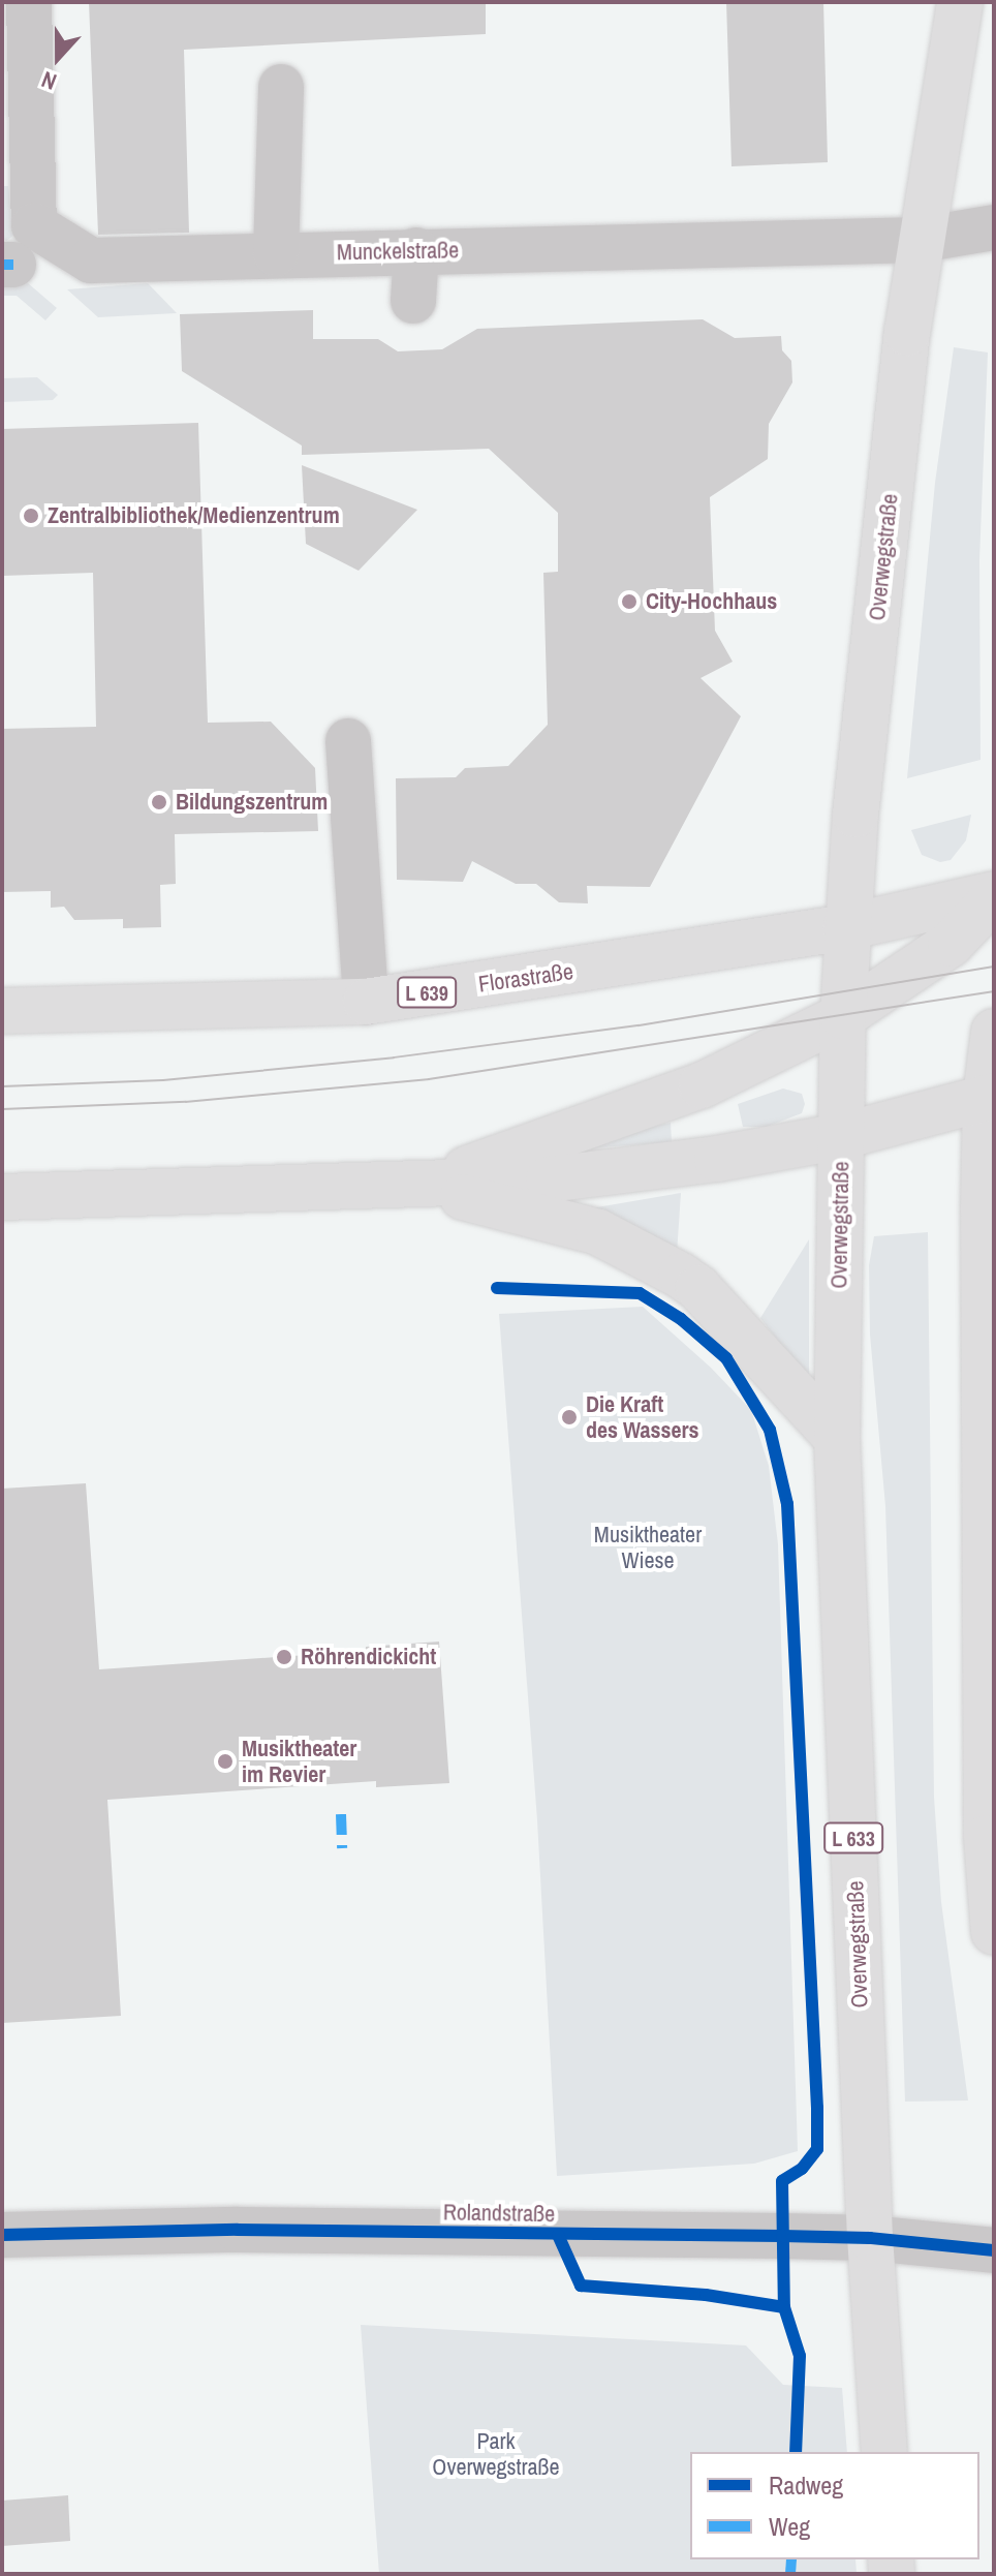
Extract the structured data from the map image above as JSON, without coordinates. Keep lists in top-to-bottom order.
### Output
{
  "streets": {
    "main road": [
      "Overwegstraße",
      "Florastraße",
      "L 639",
      "L 633"
    ],
    "street": ["Munckelstraße", "Rolandstraße"]
  },
  "crossings": [
    ["Munckelstraße", "Overwegstraße"],
    ["Overwegstraße", "Florastraße"],
    ["Overwegstraße", "Rolandstraße"]
  ],
  "parks": ["Musiktheater Wiese", "Park Overwegstraße"],
  "places": [
    "Zentralbibliothek/Medienzentrum",
    "City-Hochhaus",
    "Bildungszentrum",
    "Die Kraft des Wassers",
    "Röhrendickicht",
    "Musiktheater im Revier"
  ],
  "legend": ["Radweg", "Weg"],
  "north": "bottom"
}
